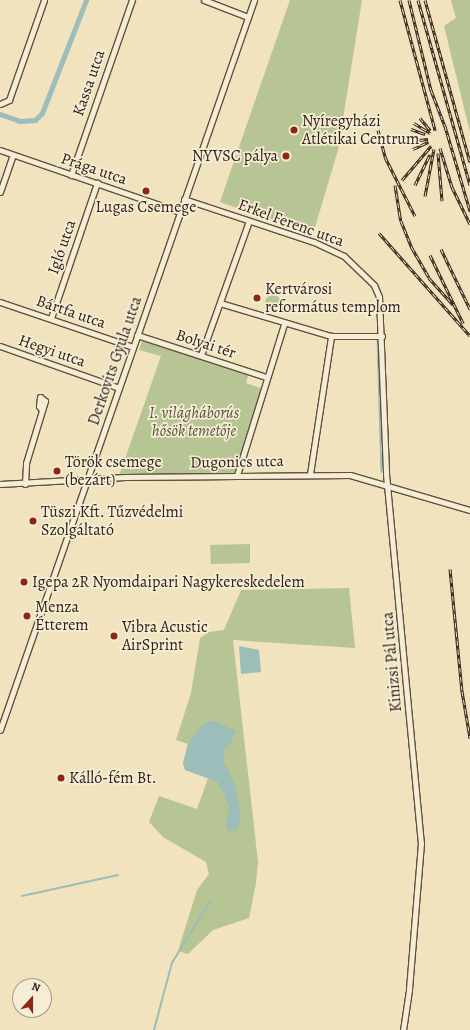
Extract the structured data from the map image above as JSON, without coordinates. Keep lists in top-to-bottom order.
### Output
{
  "streets": {
    "street": [
      "Kassa utca",
      "Prága utca",
      "Erkel Ferenc utca",
      "Igló utca",
      "Bártfa utca",
      "Bolyai tér",
      "Hegyi utca",
      "Derkovits Gyula utca",
      "Dugonics utca",
      "Kinizsi Pál utca"
    ]
  },
  "crossings": [
    ["Kassa utca", "Prága utca"],
    ["Prága utca", "Igló utca"],
    ["Prága utca", "Derkovits Gyula utca"],
    ["Erkel Ferenc utca", "Derkovits Gyula utca"],
    ["Erkel Ferenc utca", "Kinizsi Pál utca"],
    ["Igló utca", "Bártfa utca"],
    ["Bártfa utca", "Derkovits Gyula utca"],
    ["Bolyai tér", "Derkovits Gyula utca"],
    ["Hegyi utca", "Derkovits Gyula utca"],
    ["Derkovits Gyula utca", "Dugonics utca"],
    ["Dugonics utca", "Kinizsi Pál utca"]
  ],
  "parks": ["I. világháborús hősök temetője"],
  "places": [
    "Nyíregyházi Atlétikai Centrum",
    "NYVSC pálya",
    "Lugas Csemege",
    "Kertvárosi református templom",
    "Török csemege (bezárt)",
    "Tüszi Kft. Tűzvédelmi Szolgáltató",
    "Igepa 2R Nyomdaipari Nagykereskedelem",
    "Menza Étterem",
    "Vibra Acustic AirSprint",
    "Kálló-fém Bt."
  ],
  "north": "top"
}
